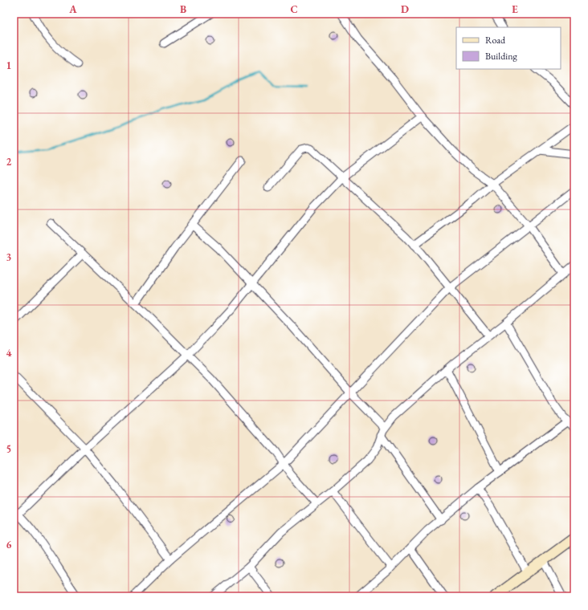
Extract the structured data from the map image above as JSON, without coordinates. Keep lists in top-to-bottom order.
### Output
{
  "legend": ["Road", "Building"],
  "grid": {
    "columns": [
      "A",
      "B",
      "C",
      "D",
      "E"
    ],
    "rows": [
      "1",
      "2",
      "3",
      "4",
      "5",
      "6"
    ]
  }
}
